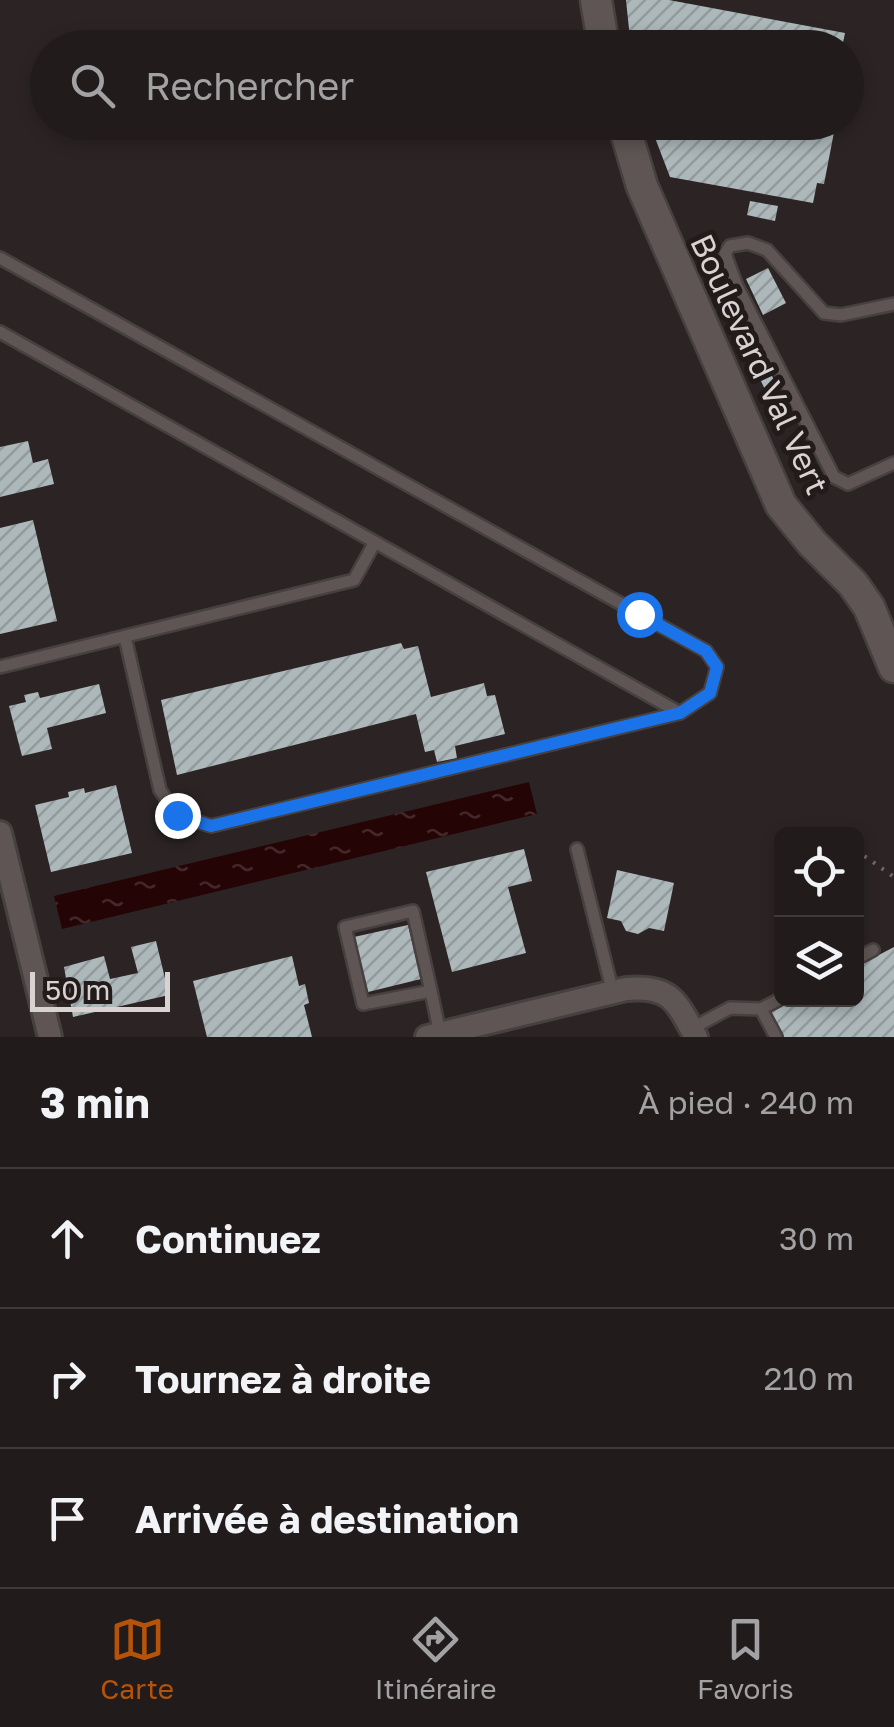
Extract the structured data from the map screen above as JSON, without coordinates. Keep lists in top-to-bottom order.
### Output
{
  "streets": {
    "street": ["Boulevard Val Vert"]
  },
  "scale_bar": "50 m",
  "page": {
    "search": "Rechercher",
    "scale": "50 m",
    "heading": ["3 min", "À pied · 240 m"],
    "list": [
      ["Continuez", "30 m"],
      ["Tournez à droite", "210 m"],
      "Arrivée à destination"
    ],
    "nav": ["Carte", "Itinéraire", "Favoris"]
  }
}
